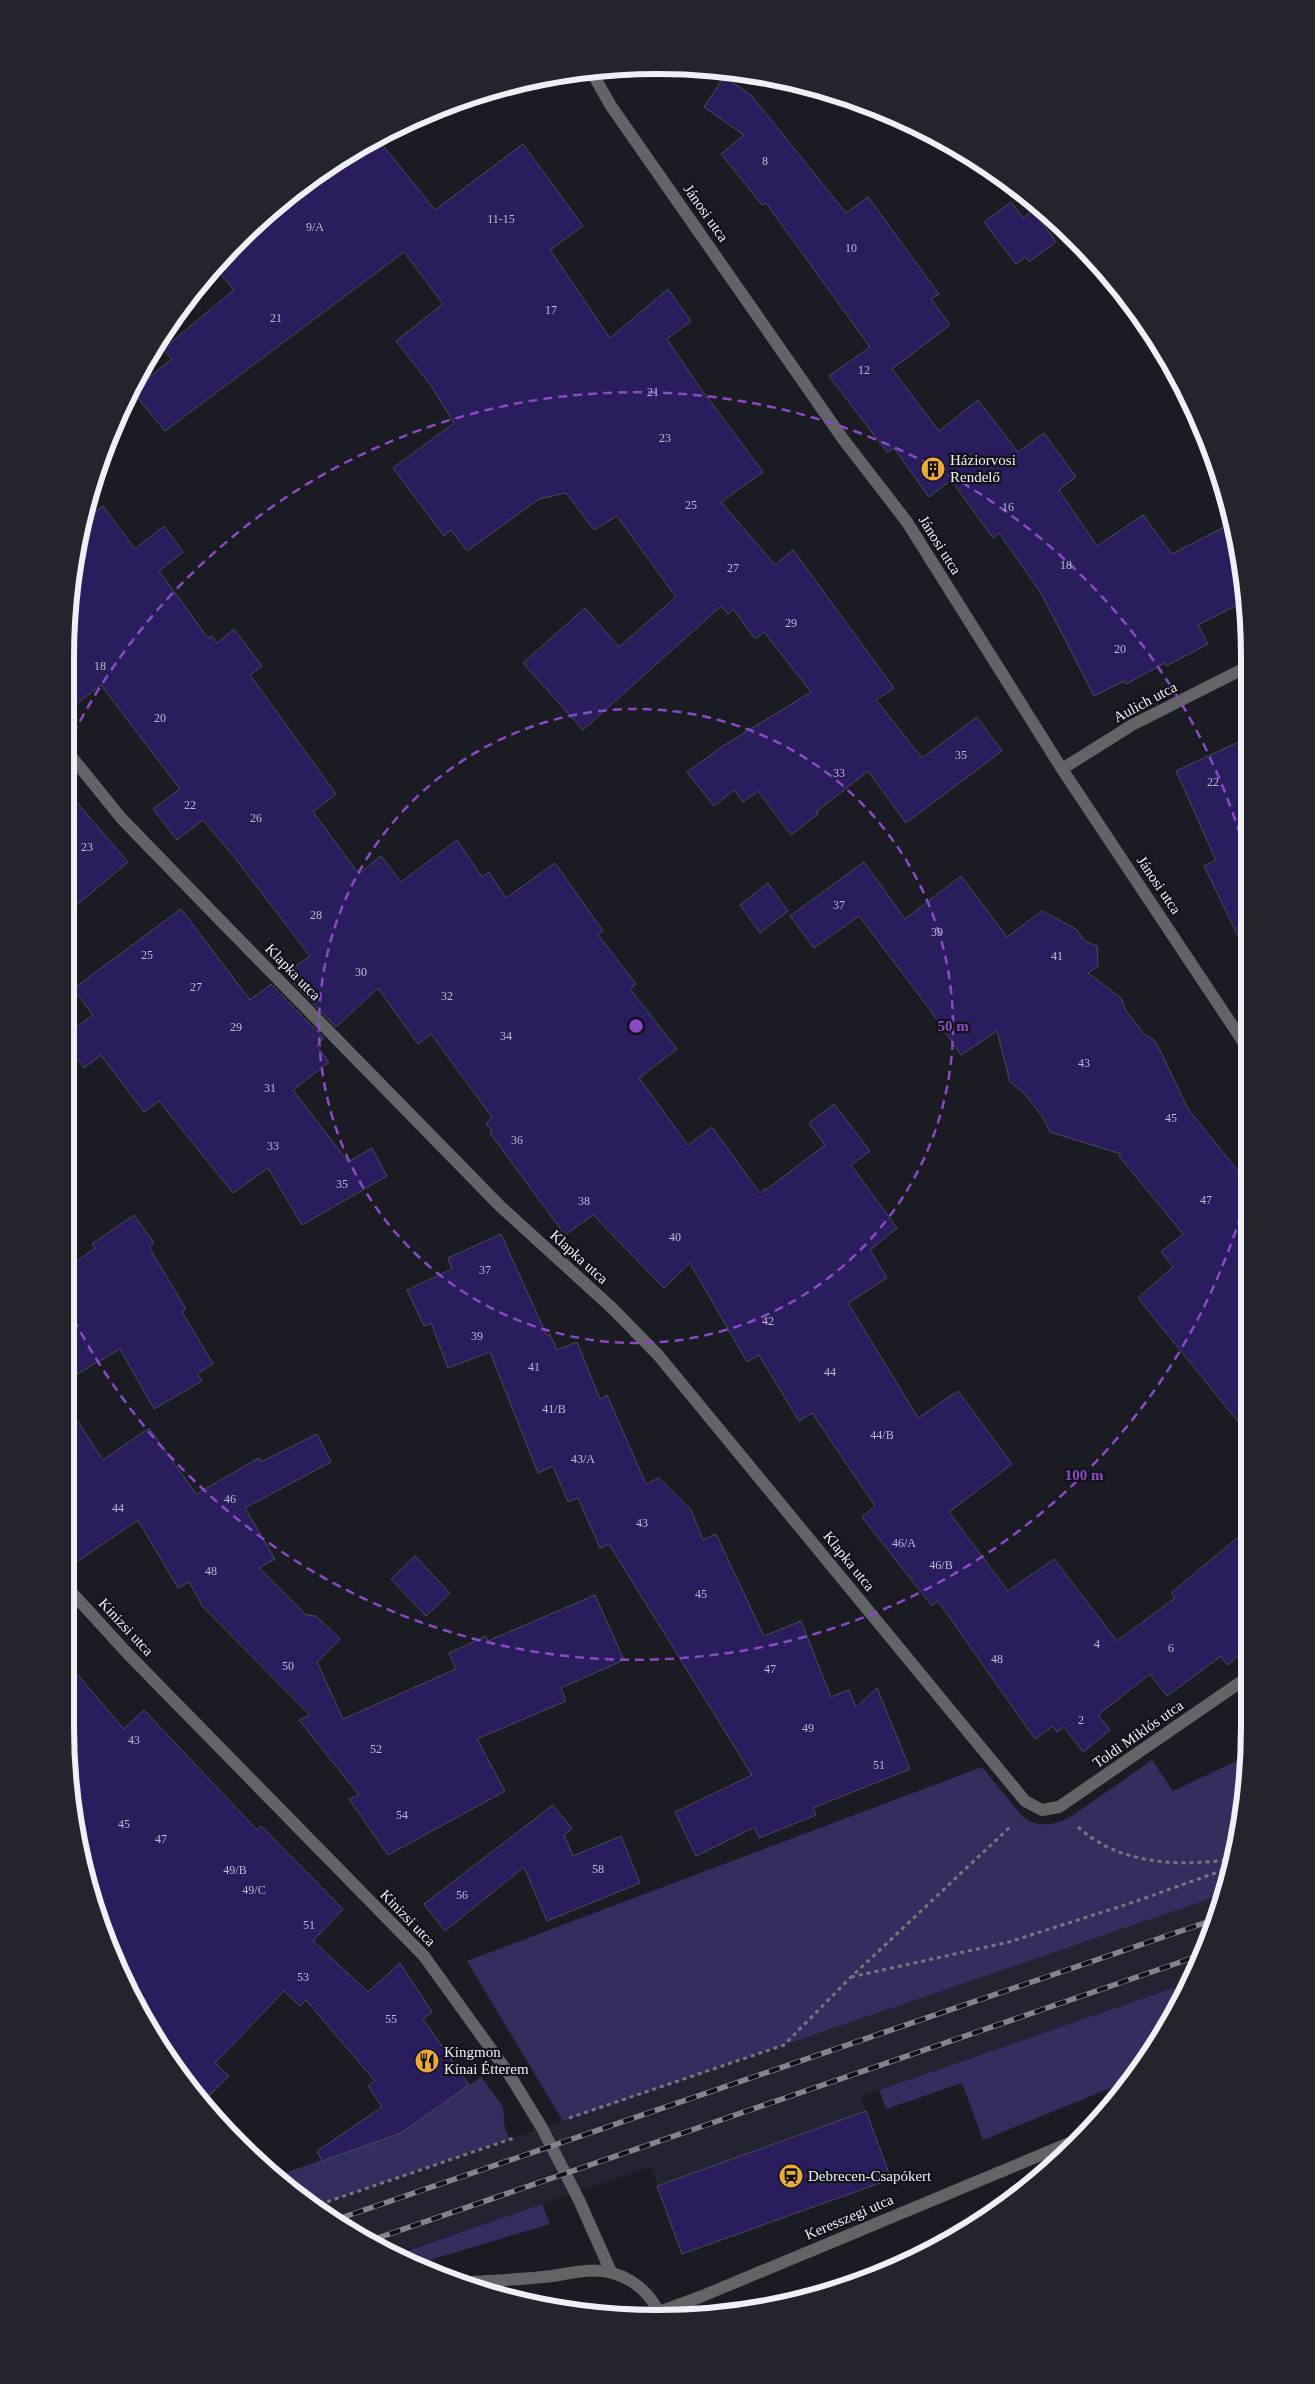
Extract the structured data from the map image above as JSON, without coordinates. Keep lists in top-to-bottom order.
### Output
{
  "streets": {
    "street": [
      "Jánosi utca",
      "Aulich utca",
      "Klapka utca",
      "Kinizsi utca",
      "Toldi Miklós utca",
      "Keresszegi utca"
    ]
  },
  "crossings": [
    ["Jánosi utca", "Aulich utca"],
    ["Klapka utca", "Toldi Miklós utca"]
  ],
  "places": {
    "building": ["Háziorvosi Rendelő"],
    "restaurant": ["Kingmon Kínai Étterem"],
    "station": ["Debrecen-Csapókert"]
  },
  "house_numbers": [
    "8",
    "11-15",
    "9/A",
    "10",
    "17",
    "21",
    "12",
    "21",
    "23",
    "25",
    "16",
    "18",
    "27",
    "29",
    "20",
    "18",
    "20",
    "35",
    "33",
    "22",
    "22",
    "26",
    "23",
    "37",
    "28",
    "39",
    "25",
    "41",
    "30",
    "27",
    "32",
    "29",
    "34",
    "43",
    "31",
    "45",
    "36",
    "33",
    "35",
    "47",
    "38",
    "40",
    "37",
    "42",
    "39",
    "41",
    "44",
    "41/B",
    "44/B",
    "43/A",
    "46",
    "44",
    "43",
    "46/A",
    "46/B",
    "48",
    "45",
    "4",
    "6",
    "48",
    "50",
    "47",
    "2",
    "49",
    "43",
    "52",
    "51",
    "54",
    "45",
    "47",
    "58",
    "49/B",
    "49/C",
    "56",
    "51",
    "53",
    "55"
  ],
  "rings": ["50 m", "100 m"]
}
